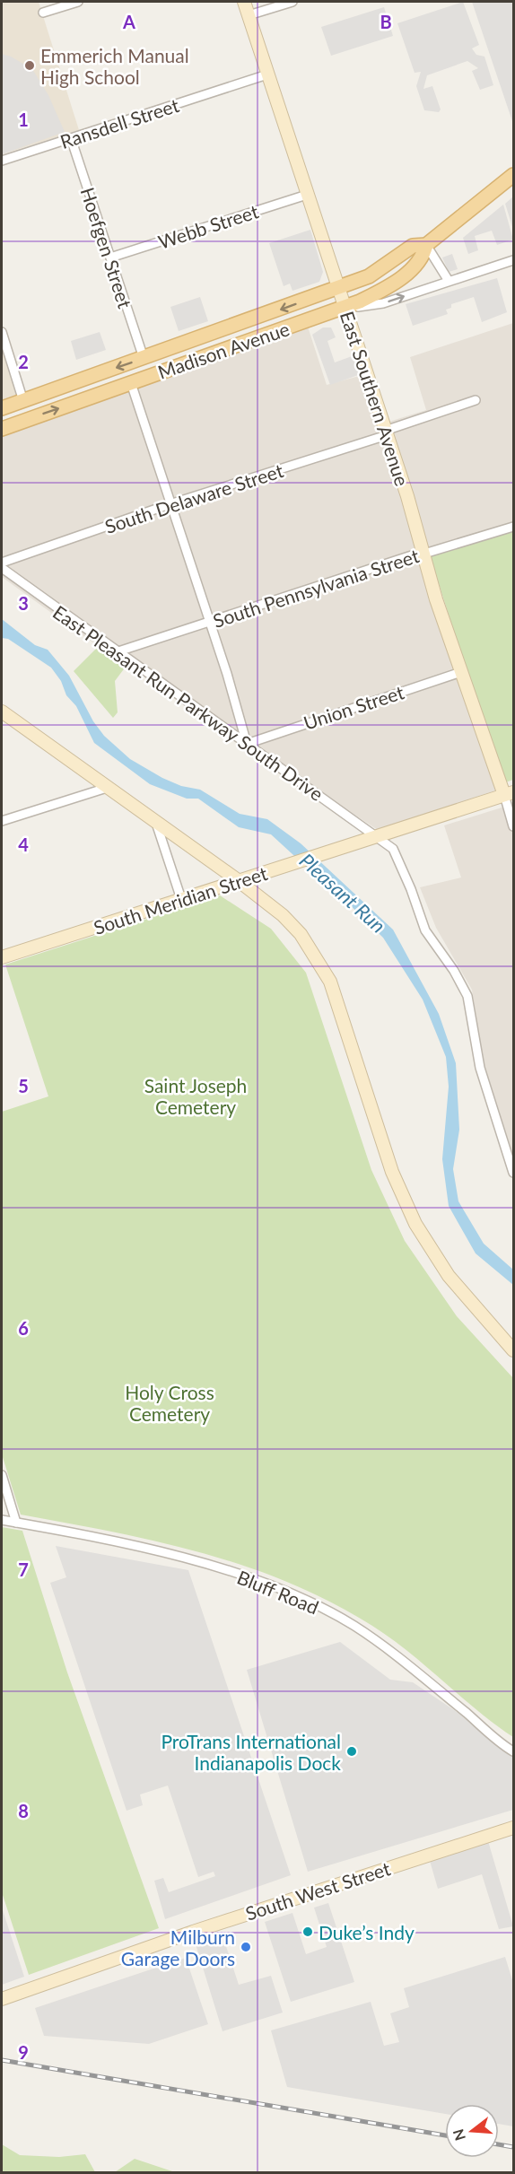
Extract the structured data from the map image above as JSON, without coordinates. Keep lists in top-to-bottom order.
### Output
{
  "streets": {
    "main road": ["Madison Avenue"],
    "street": [
      "Ransdell Street",
      "Webb Street",
      "Hoefgen Street",
      "East Southern Avenue",
      "South Delaware Street",
      "South Pennsylvania Street",
      "East Pleasant Run Parkway South Drive",
      "Union Street",
      "South Meridian Street",
      "Bluff Road",
      "South West Street"
    ]
  },
  "crossings": [
    ["Ransdell Street", "Hoefgen Street"],
    ["Ransdell Street", "East Southern Avenue"],
    ["Webb Street", "Hoefgen Street"],
    ["Webb Street", "East Southern Avenue"],
    ["Hoefgen Street", "Madison Avenue"],
    ["Madison Avenue", "East Southern Avenue"],
    ["East Southern Avenue", "South Delaware Street"],
    ["East Southern Avenue", "South Pennsylvania Street"],
    ["East Southern Avenue", "Union Street"],
    ["East Southern Avenue", "South Meridian Street"],
    ["South Pennsylvania Street", "East Pleasant Run Parkway South Drive"],
    ["East Pleasant Run Parkway South Drive", "Union Street"],
    ["East Pleasant Run Parkway South Drive", "South Meridian Street"]
  ],
  "water": ["Pleasant Run"],
  "parks": ["Saint Joseph Cemetery", "Holy Cross Cemetery"],
  "places": [
    "Emmerich Manual High School",
    "ProTrans International Indianapolis Dock",
    "Duke’s Indy",
    "Milburn Garage Doors"
  ],
  "north": "left",
  "grid": {
    "columns": ["A", "B"],
    "rows": [
      "1",
      "2",
      "3",
      "4",
      "5",
      "6",
      "7",
      "8",
      "9"
    ]
  }
}
